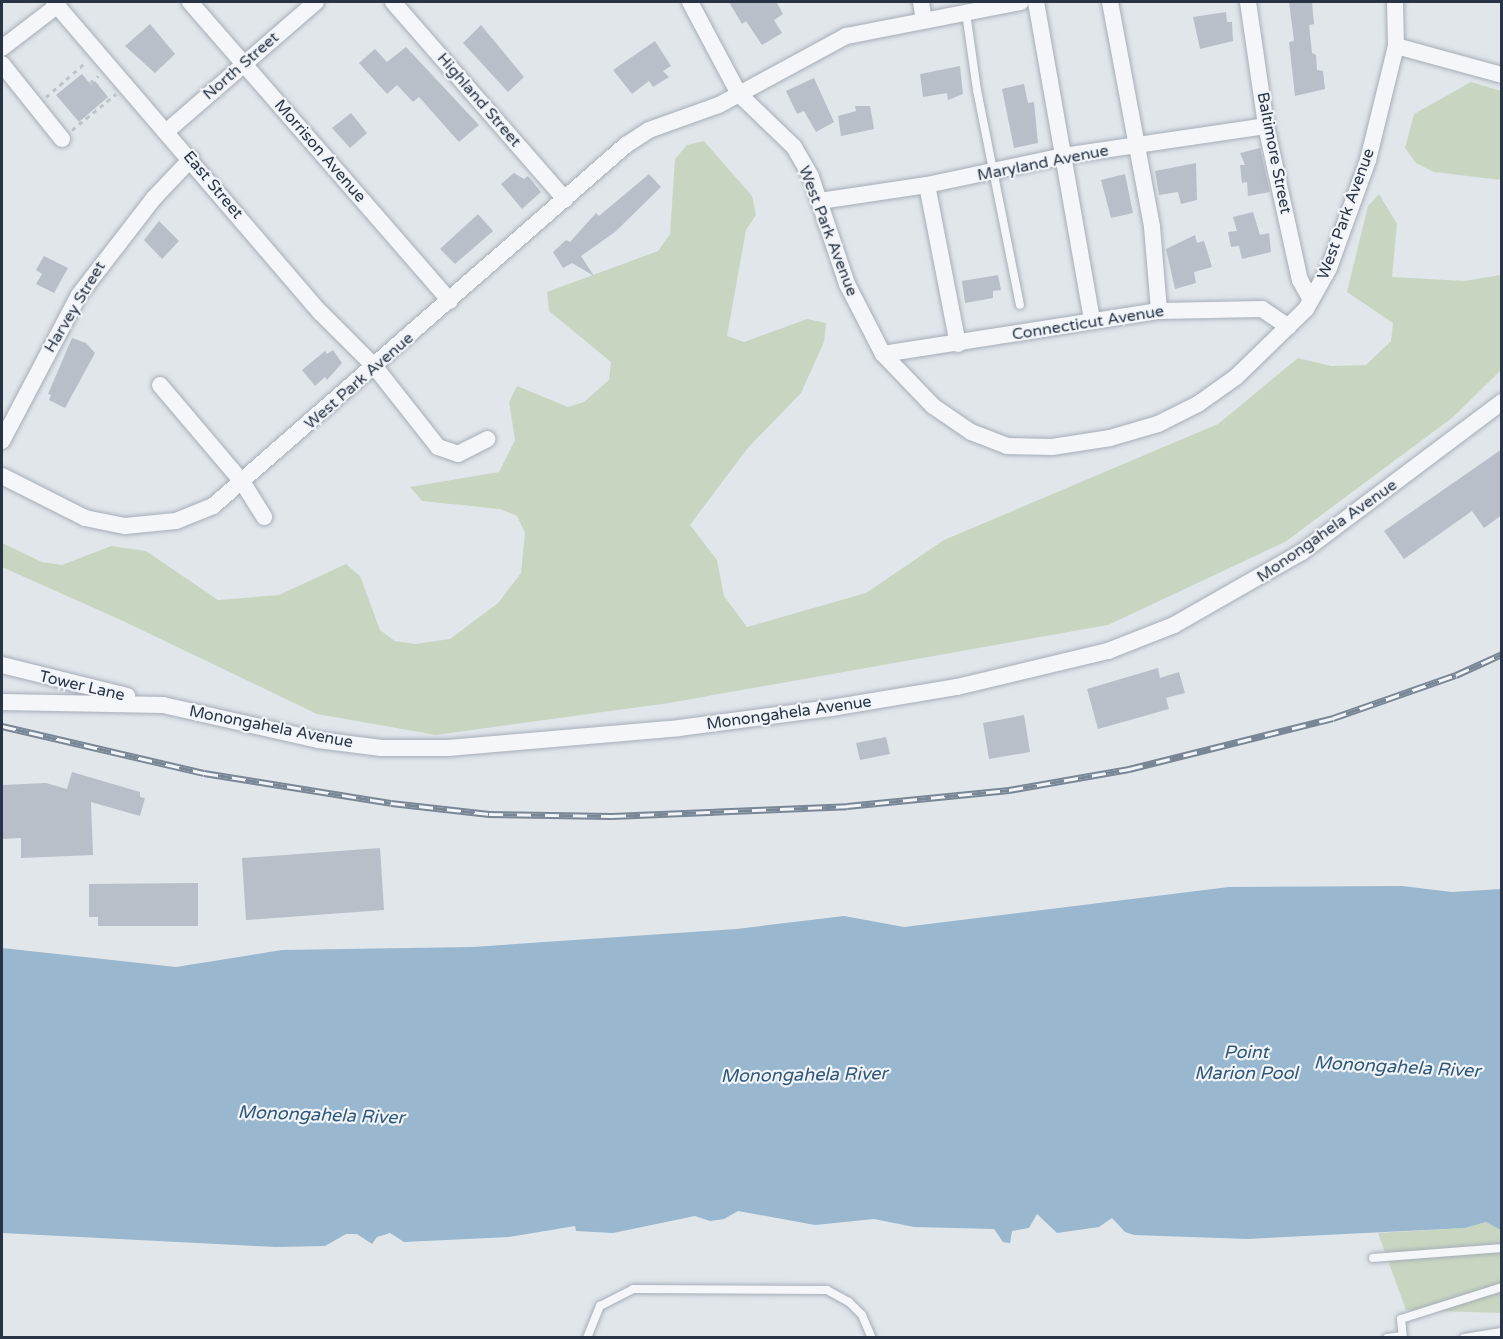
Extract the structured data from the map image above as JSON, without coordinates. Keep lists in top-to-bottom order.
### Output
{
  "streets": {
    "street": [
      "North Street",
      "Highland Street",
      "Morrison Avenue",
      "Baltimore Street",
      "Maryland Avenue",
      "East Street",
      "West Park Avenue",
      "Harvey Street",
      "Connecticut Avenue",
      "Monongahela Avenue",
      "Tower Lane"
    ]
  },
  "crossings": [
    ["North Street", "Morrison Avenue"],
    ["North Street", "East Street"],
    ["Highland Street", "West Park Avenue"],
    ["Morrison Avenue", "West Park Avenue"],
    ["Baltimore Street", "Maryland Avenue"],
    ["Baltimore Street", "West Park Avenue"],
    ["Maryland Avenue", "West Park Avenue"],
    ["East Street", "West Park Avenue"],
    ["East Street", "Harvey Street"],
    ["West Park Avenue", "Connecticut Avenue"],
    ["Monongahela Avenue", "Tower Lane"]
  ],
  "water": ["Point Marion Pool", "Monongahela River"]
}
